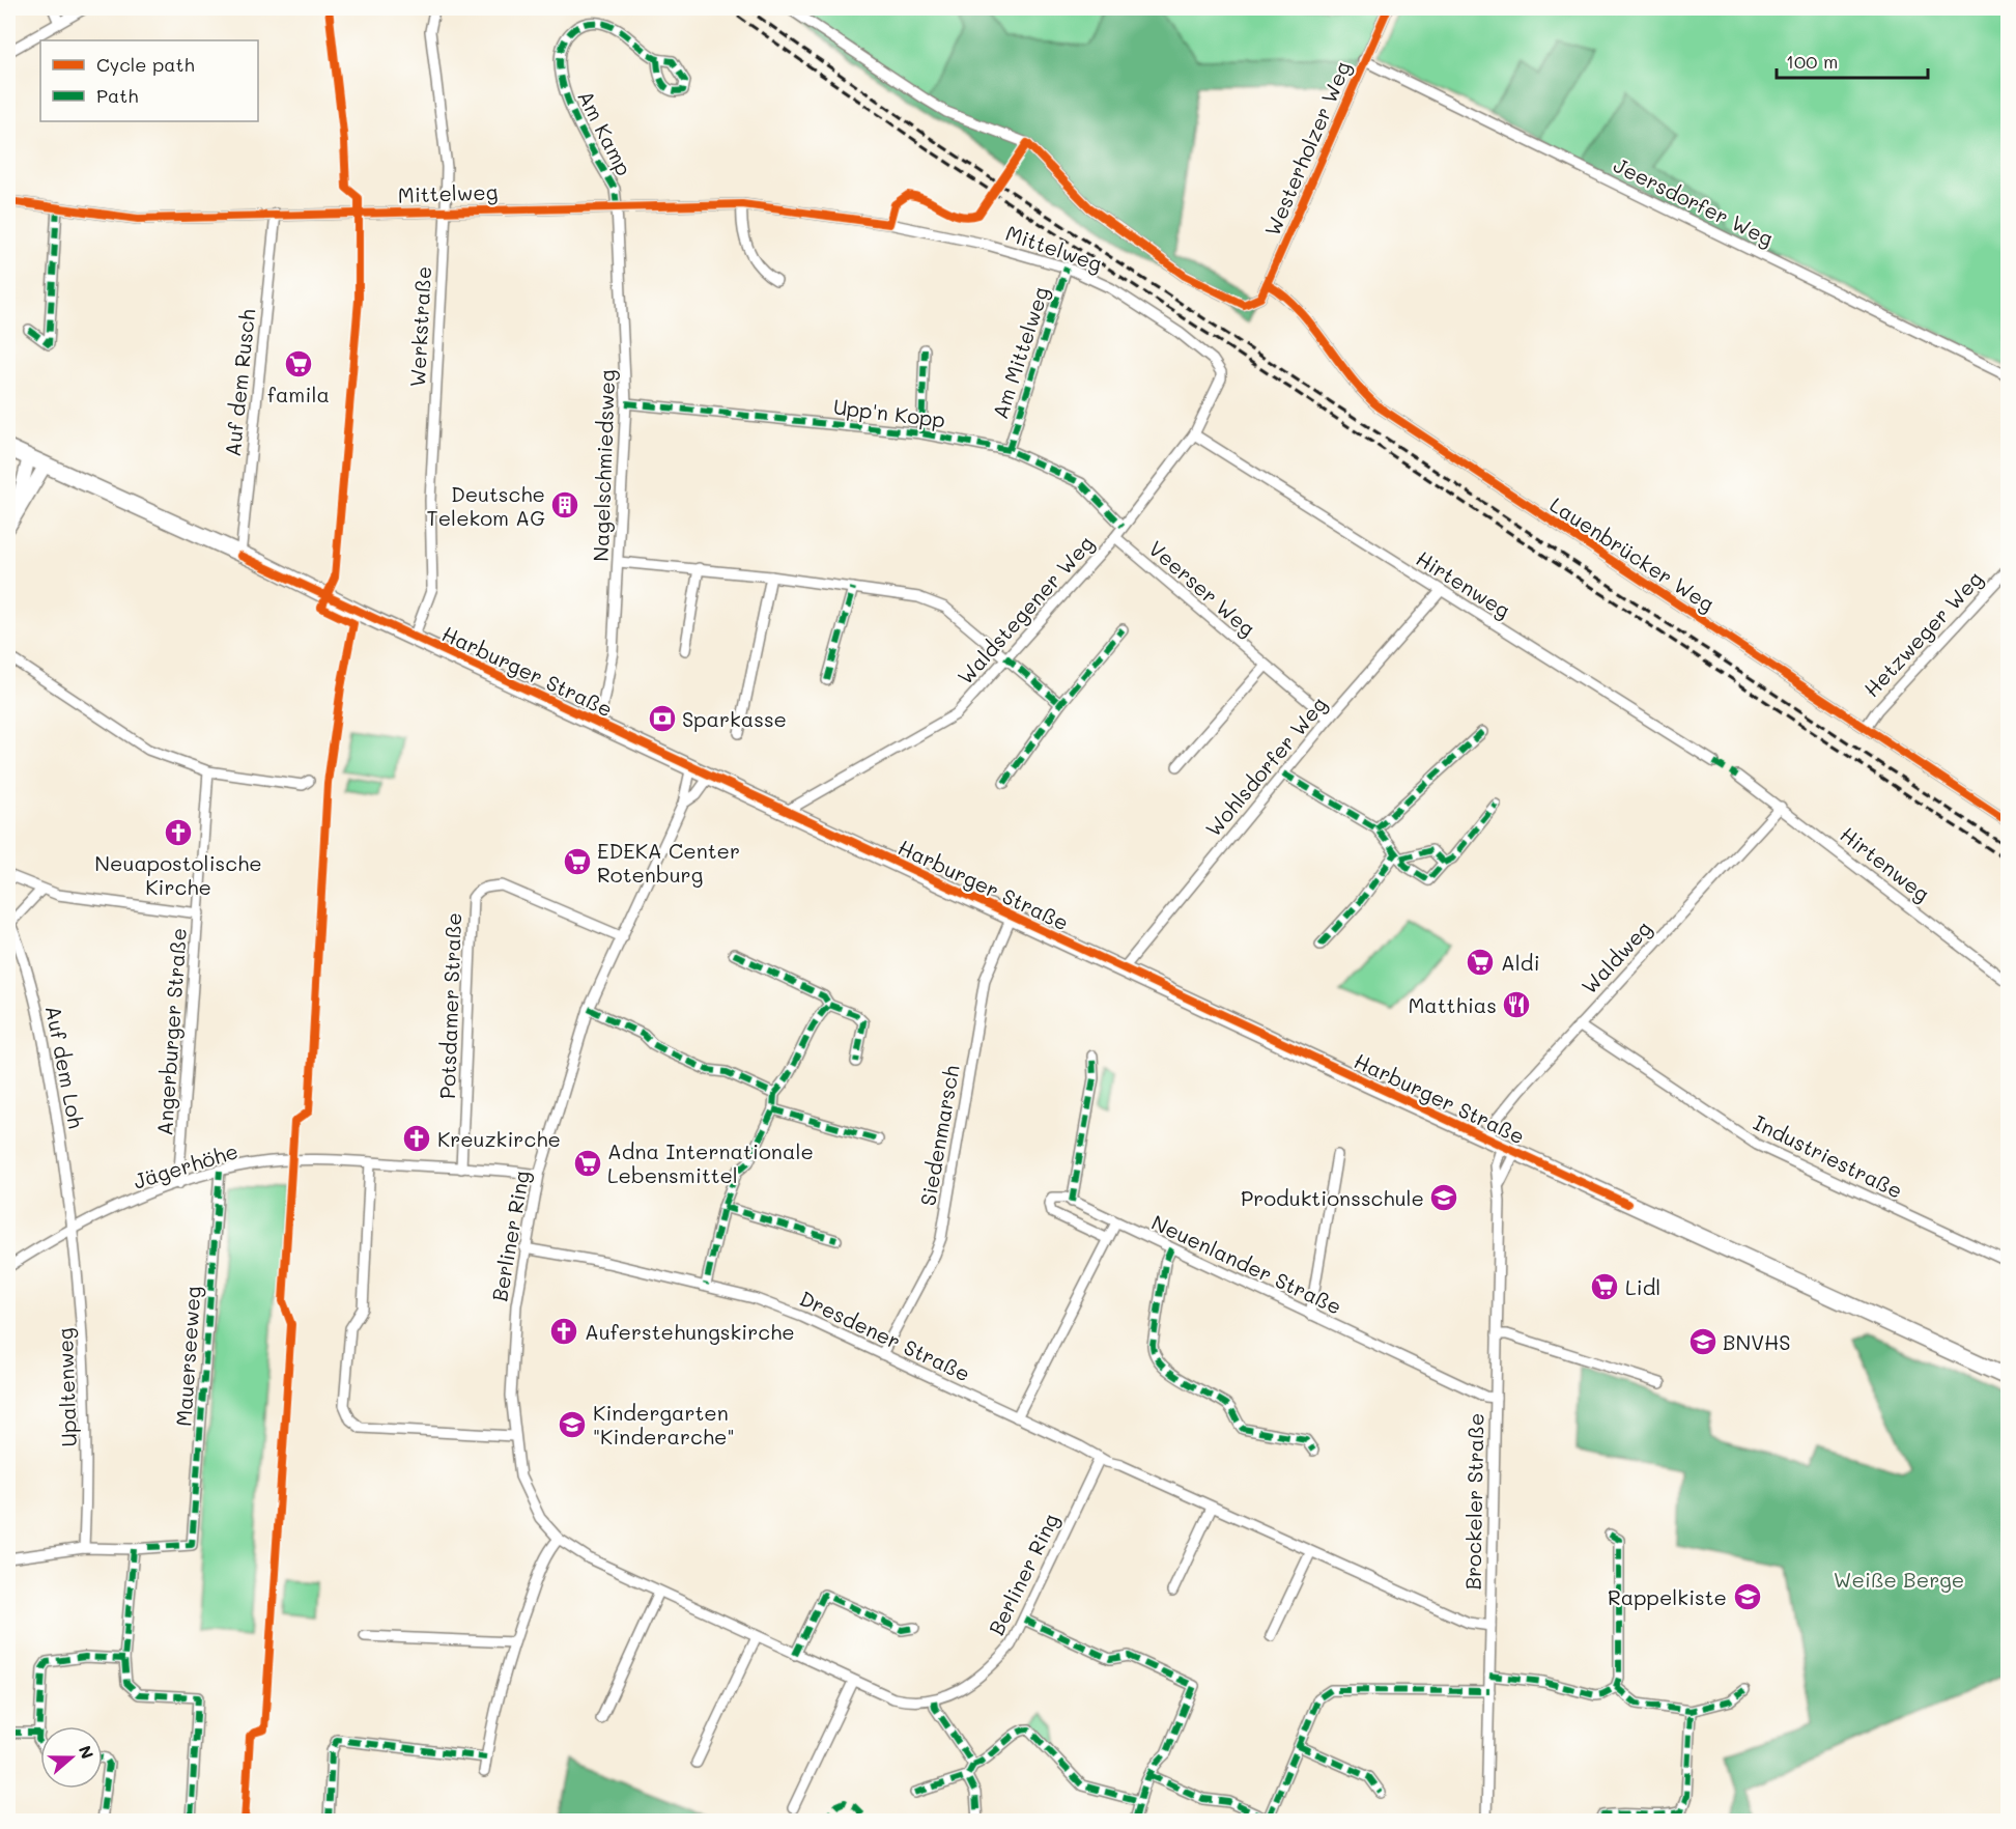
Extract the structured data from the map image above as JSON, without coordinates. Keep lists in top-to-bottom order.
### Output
{
  "streets": {
    "main road": ["Harburger Straße"],
    "street": [
      "Am Kamp",
      "Westerholzer Weg",
      "Mittelweg",
      "Jeersdorfer Weg",
      "Werkstraße",
      "Am Mittelweg",
      "Auf dem Rusch",
      "Upp'n Kopp",
      "Nagelschmiedsweg",
      "Lauenbrücker Weg",
      "Hirtenweg",
      "Veerser Weg",
      "Waldstegener Weg",
      "Hetzweger Weg",
      "Wohlsdorfer Weg",
      "Waldweg",
      "Potsdamer Straße",
      "Angerburger Straße",
      "Auf dem Loh",
      "Siedenmarsch",
      "Industriestraße",
      "Jägerhöhe",
      "Berliner Ring",
      "Neuenlander Straße",
      "Dresdener Straße",
      "Mauerseeweg",
      "Upaltenweg",
      "Brockeler Straße"
    ]
  },
  "crossings": [
    ["Am Kamp", "Mittelweg"],
    ["Am Kamp", "Nagelschmiedsweg"],
    ["Westerholzer Weg", "Jeersdorfer Weg"],
    ["Westerholzer Weg", "Lauenbrücker Weg"],
    ["Mittelweg", "Werkstraße"],
    ["Mittelweg", "Am Mittelweg"],
    ["Mittelweg", "Auf dem Rusch"],
    ["Mittelweg", "Nagelschmiedsweg"],
    ["Mittelweg", "Waldstegener Weg"],
    ["Werkstraße", "Harburger Straße"],
    ["Am Mittelweg", "Upp'n Kopp"],
    ["Auf dem Rusch", "Harburger Straße"],
    ["Upp'n Kopp", "Nagelschmiedsweg"],
    ["Upp'n Kopp", "Waldstegener Weg"],
    ["Nagelschmiedsweg", "Harburger Straße"],
    ["Lauenbrücker Weg", "Hetzweger Weg"],
    ["Hirtenweg", "Waldstegener Weg"],
    ["Hirtenweg", "Wohlsdorfer Weg"],
    ["Hirtenweg", "Waldweg"],
    ["Veerser Weg", "Waldstegener Weg"],
    ["Veerser Weg", "Wohlsdorfer Weg"],
    ["Waldstegener Weg", "Harburger Straße"],
    ["Harburger Straße", "Wohlsdorfer Weg"],
    ["Harburger Straße", "Waldweg"],
    ["Harburger Straße", "Siedenmarsch"],
    ["Harburger Straße", "Berliner Ring"],
    ["Harburger Straße", "Brockeler Straße"],
    ["Waldweg", "Industriestraße"],
    ["Potsdamer Straße", "Jägerhöhe"],
    ["Potsdamer Straße", "Berliner Ring"],
    ["Angerburger Straße", "Jägerhöhe"],
    ["Auf dem Loh", "Jägerhöhe"],
    ["Auf dem Loh", "Upaltenweg"],
    ["Siedenmarsch", "Dresdener Straße"],
    ["Jägerhöhe", "Berliner Ring"],
    ["Jägerhöhe", "Mauerseeweg"],
    ["Jägerhöhe", "Upaltenweg"],
    ["Berliner Ring", "Dresdener Straße"],
    ["Neuenlander Straße", "Brockeler Straße"],
    ["Dresdener Straße", "Brockeler Straße"]
  ],
  "parks": ["Weiße Berge"],
  "places": {
    "supermarket": [
      "famila",
      "EDEKA Center Rotenburg",
      "Aldi",
      "Adna Internationale Lebensmittel",
      "Lidl"
    ],
    "building": ["Deutsche Telekom AG"],
    "bank": ["Sparkasse"],
    "church": ["Neuapostolische Kirche", "Kreuzkirche", "Auferstehungskirche"],
    "restaurant": ["Matthias"],
    "school or university": [
      "Produktionsschule",
      "BNVHS",
      "Kindergarten \"Kinderarche\"",
      "Rappelkiste"
    ]
  },
  "legend": ["Cycle path", "Path"],
  "scale_bar": "100 m",
  "north": "right"
}
